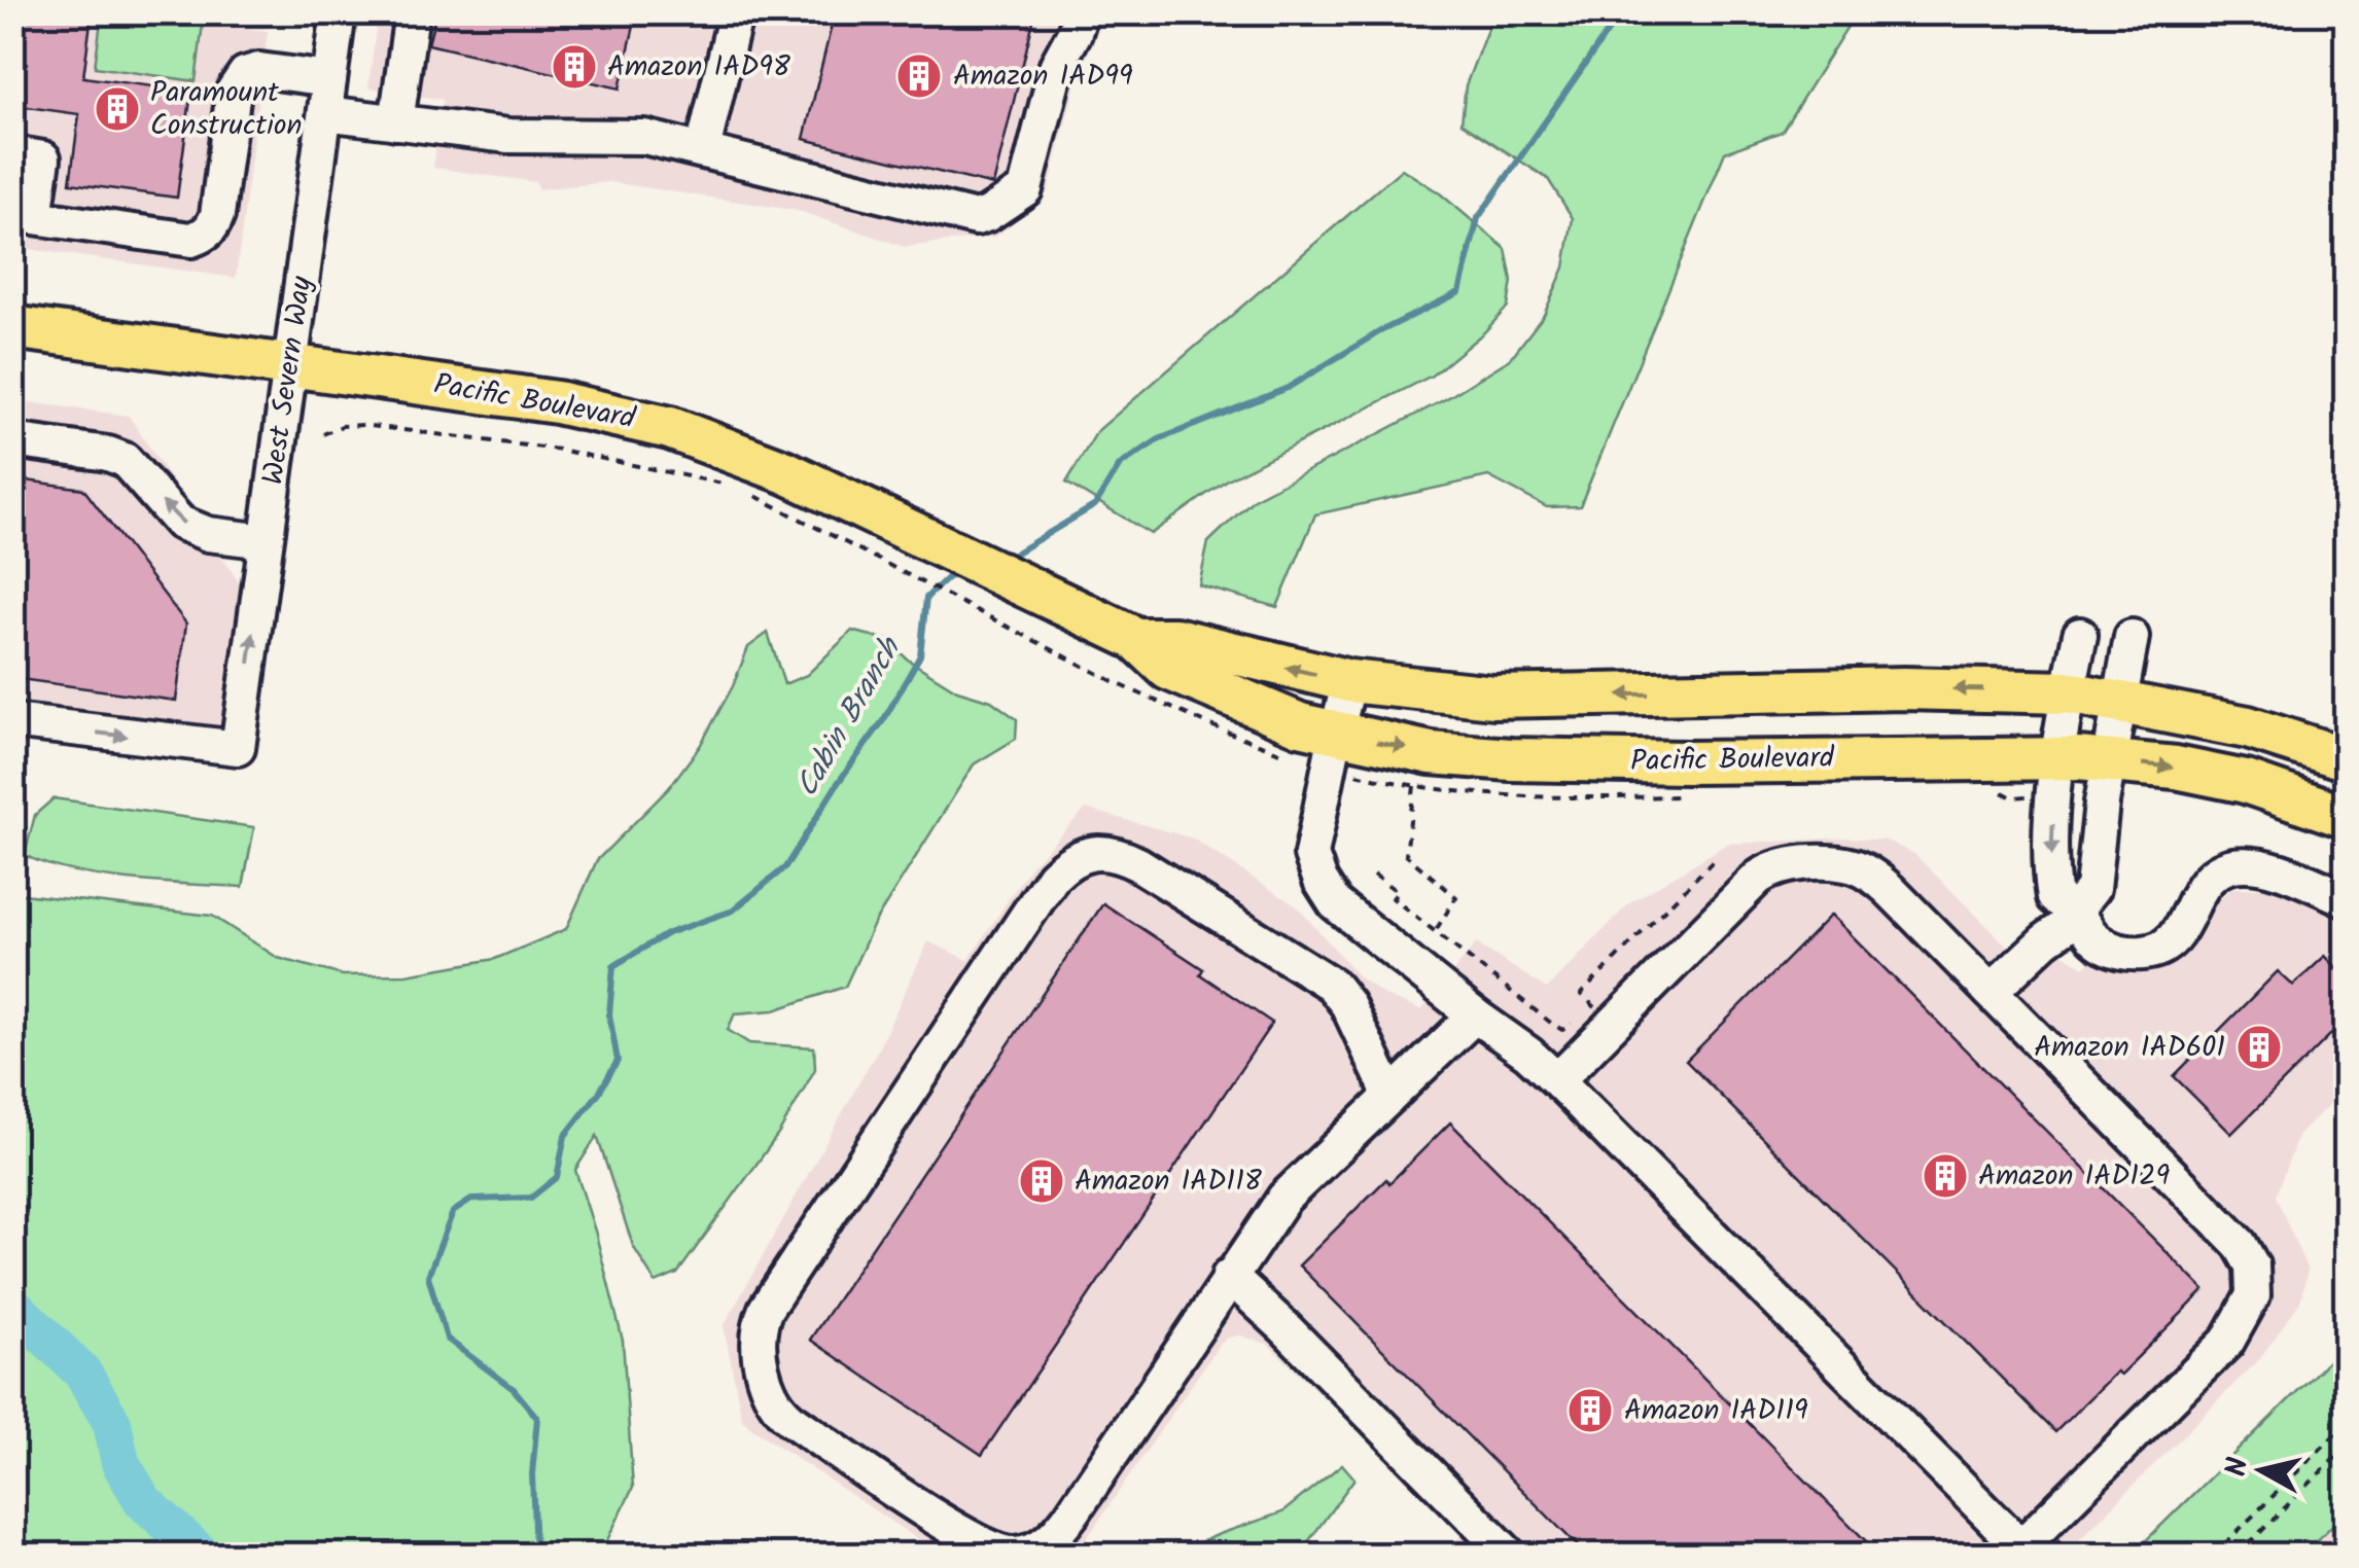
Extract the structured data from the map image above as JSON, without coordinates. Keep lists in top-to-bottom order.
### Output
{
  "streets": {
    "main road": ["Pacific Boulevard"],
    "street": ["West Severn Way"]
  },
  "crossings": [
    ["West Severn Way", "Pacific Boulevard"]
  ],
  "water": ["Cabin Branch"],
  "places": {
    "building": [
      "Amazon IAD98",
      "Amazon IAD99",
      "Paramount Construction",
      "Amazon IAD601",
      "Amazon IAD129",
      "Amazon IAD118",
      "Amazon IAD119"
    ]
  },
  "north": "left"
}
